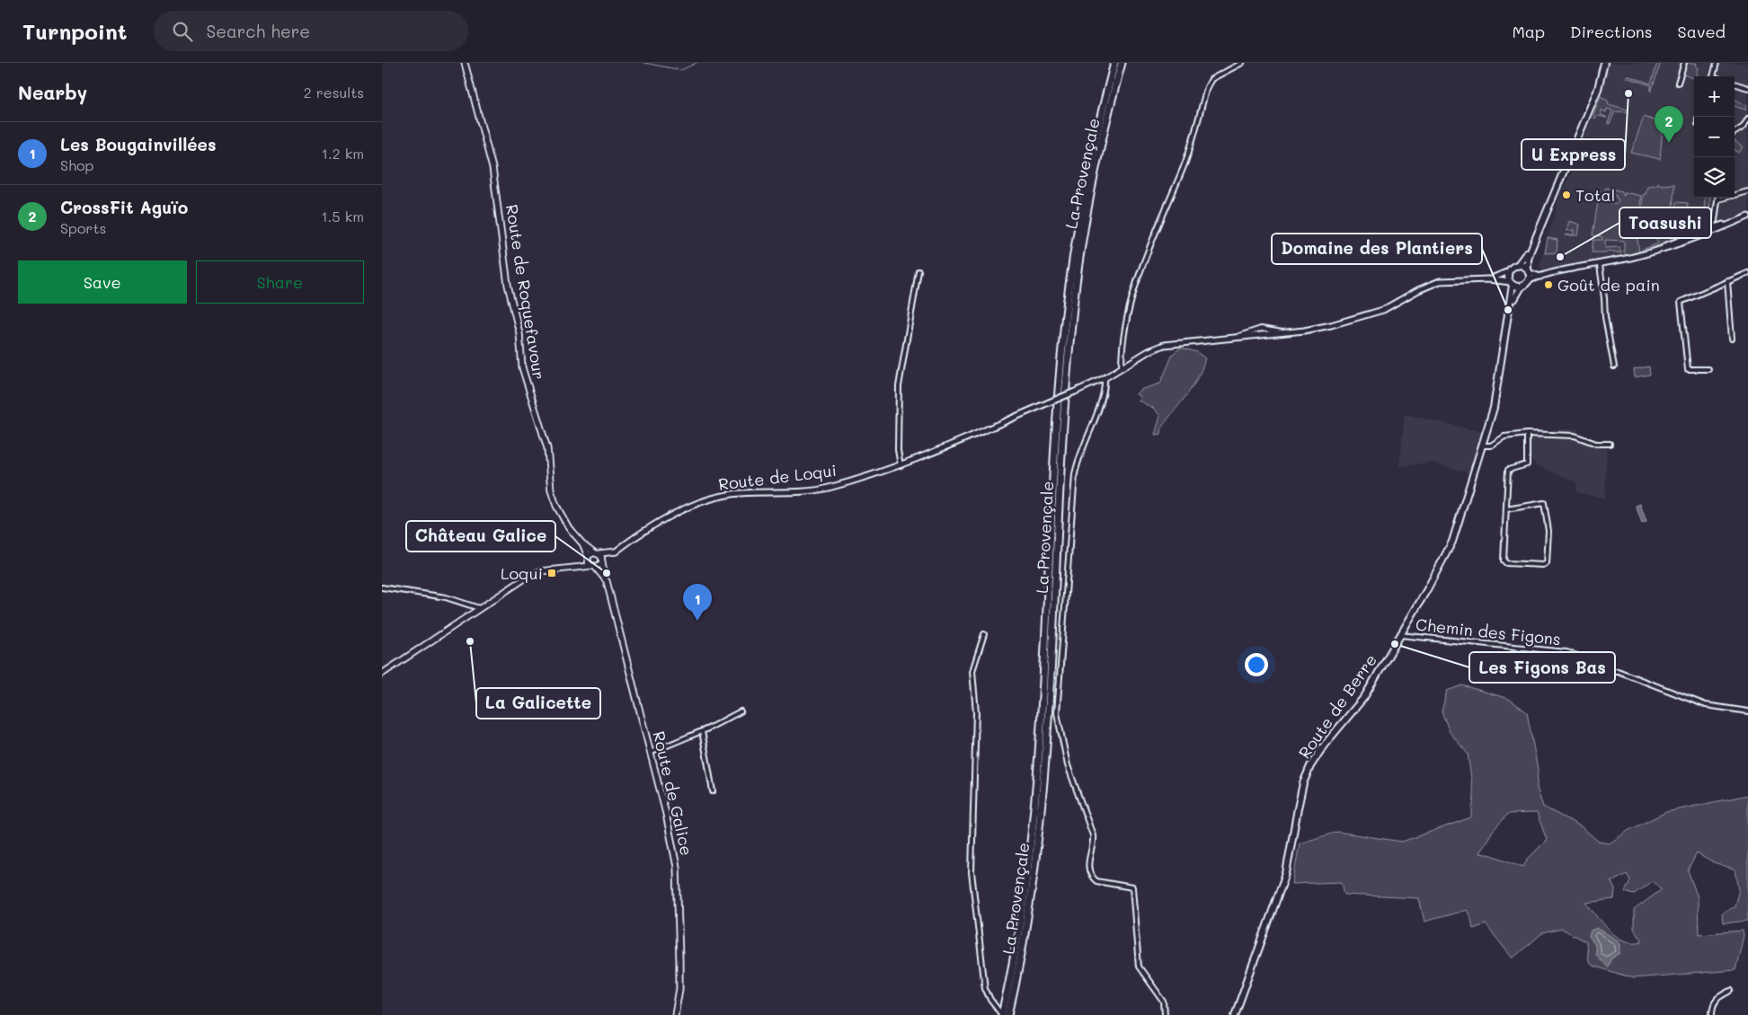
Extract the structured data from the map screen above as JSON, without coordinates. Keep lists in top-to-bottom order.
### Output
{
  "streets": {
    "highway": ["La Provençale"],
    "main road": ["Route de Roquefavour", "Route de Berre", "Route de Galice"],
    "street": ["Route de Loqui", "Chemin des Figons"]
  },
  "crossings": [
    ["Chemin des Figons", "Route de Berre"]
  ],
  "places": {
    "other": [
      "U Express",
      "Total",
      "Toasushi",
      "Goût de pain",
      "Domaine des Plantiers",
      "Château Galice",
      "La Galicette",
      "Les Figons Bas"
    ],
    "transit": ["Loqui"]
  },
  "page": {
    "header": "Turnpoint",
    "search": "Search here",
    "nav": ["Map", "Directions", "Saved"],
    "heading": ["Nearby", "2 results"],
    "map_buttons": ["+", "−"],
    "pins": ["2", "1"],
    "list": [
      {
        "mark": "1",
        "name": "Les Bougainvillées",
        "note": "Shop",
        "value": "1.2 km"
      },
      {
        "mark": "2",
        "name": "CrossFit Aguïo",
        "note": "Sports",
        "value": "1.5 km"
      }
    ],
    "buttons": ["Save", "Share"]
  }
}
